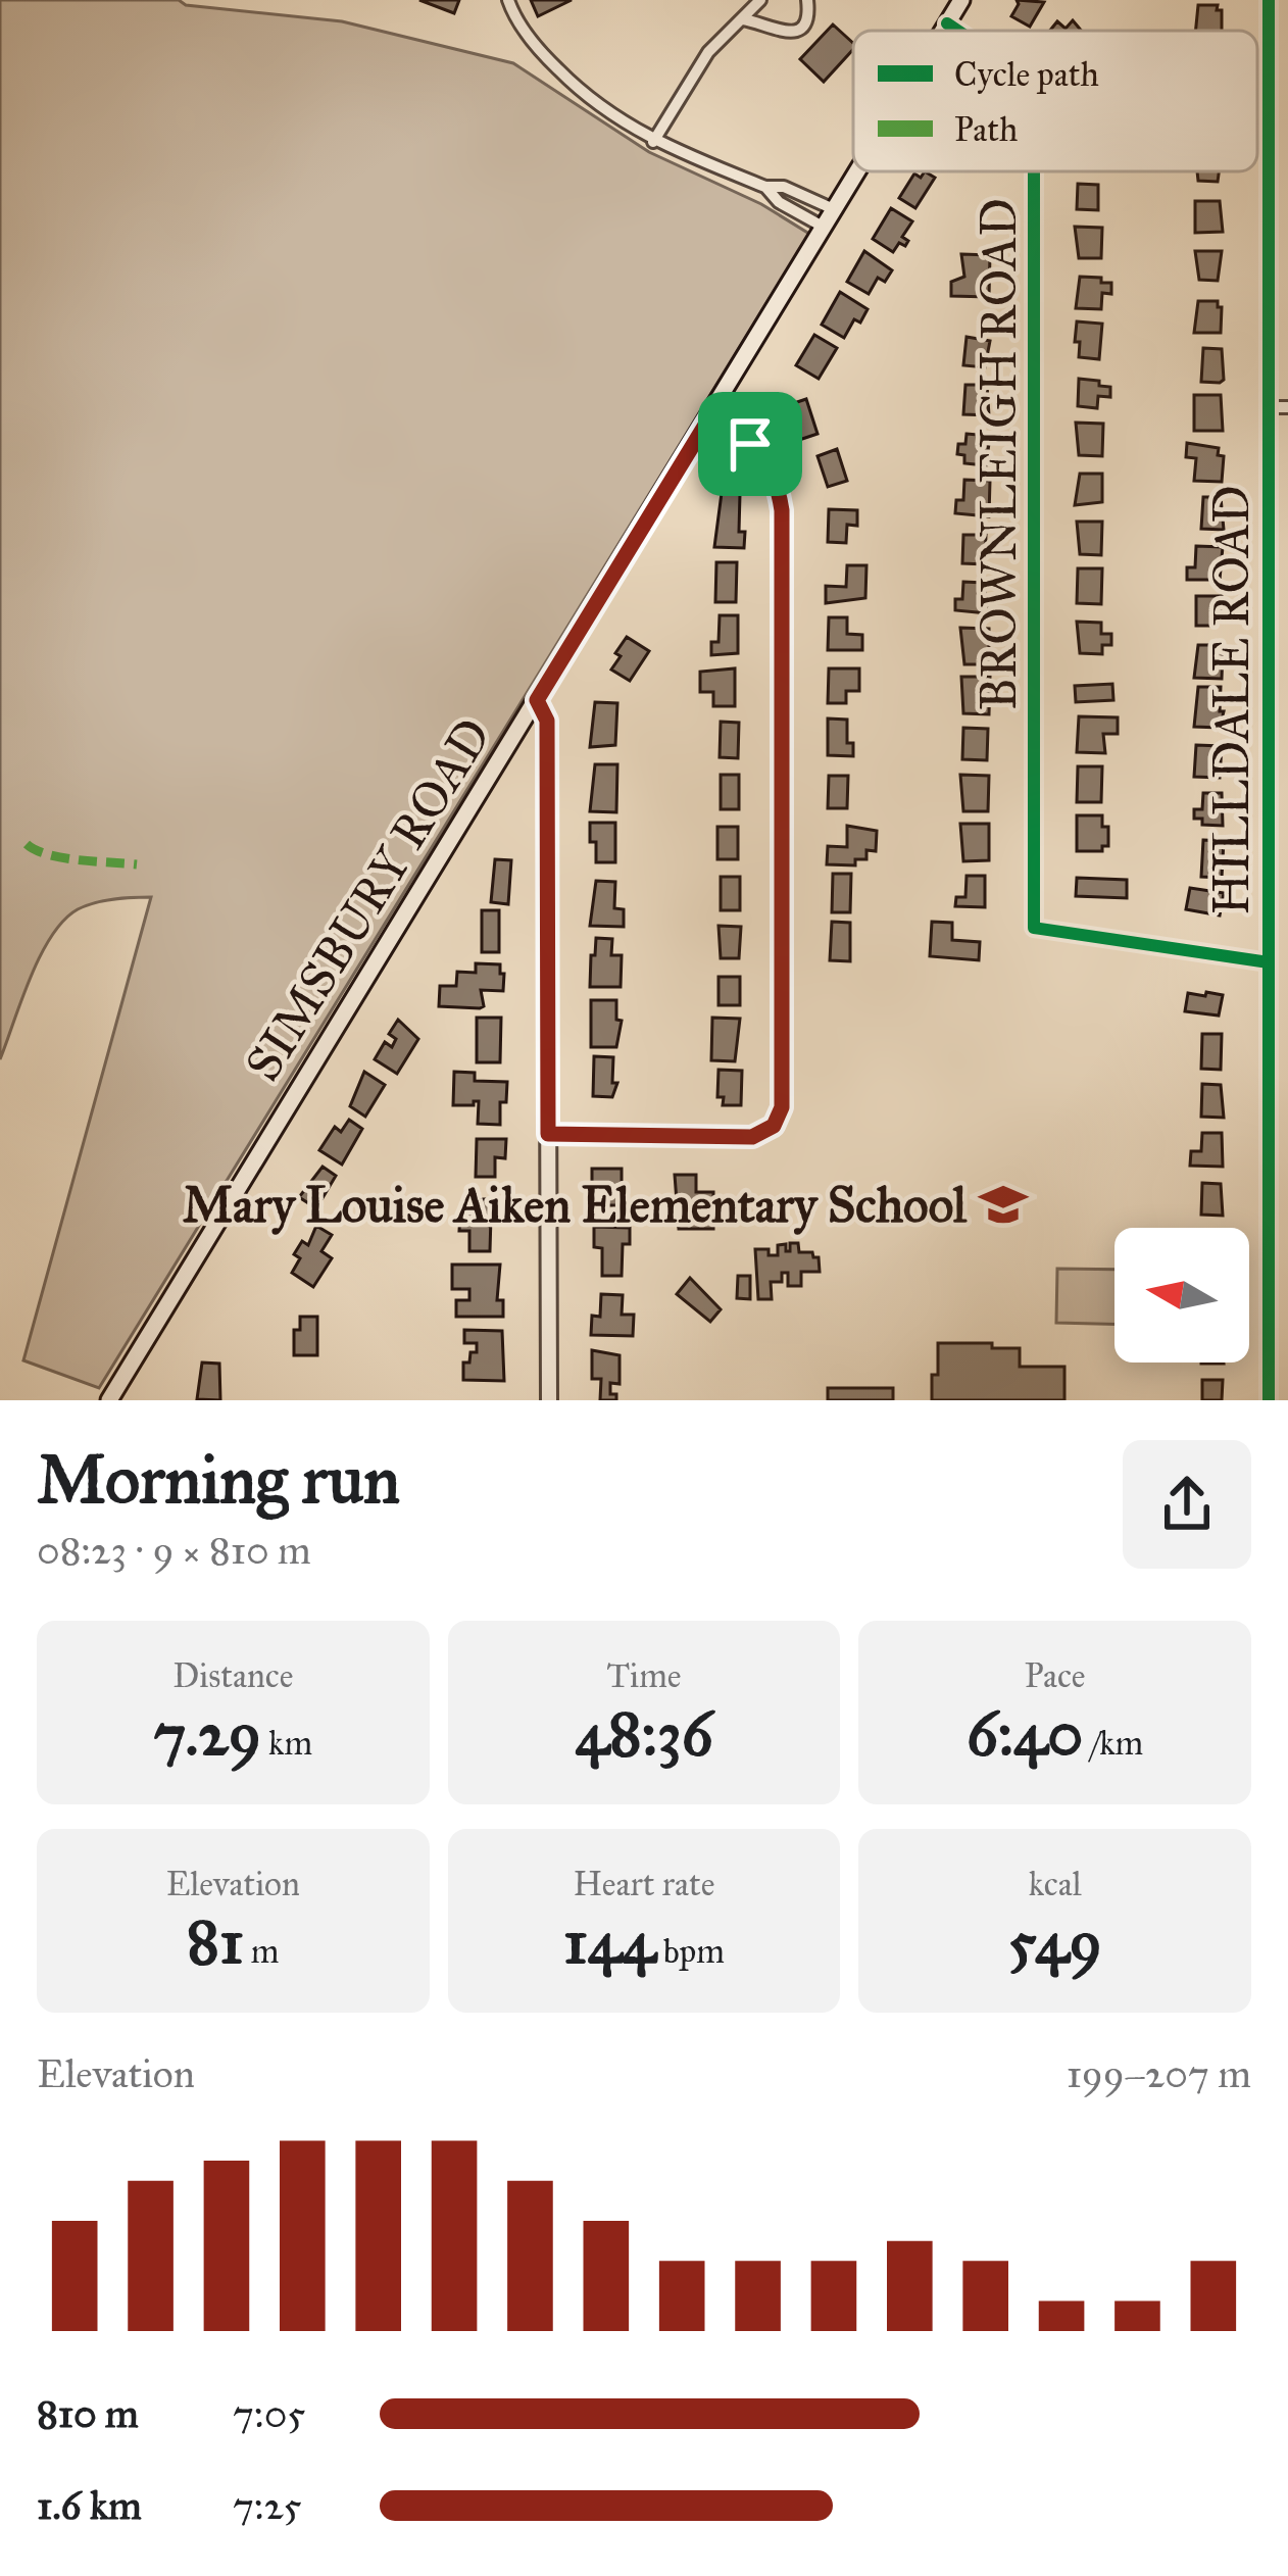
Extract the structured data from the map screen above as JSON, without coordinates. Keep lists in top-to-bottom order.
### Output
{
  "streets": {
    "main road": ["SIMSBURY ROAD"],
    "street": ["BROWNLEIGH ROAD", "HILLDALE ROAD"]
  },
  "crossings": [
    ["BROWNLEIGH ROAD", "HILLDALE ROAD"],
    ["BROWNLEIGH ROAD", "SIMSBURY ROAD"]
  ],
  "places": {
    "school or university": ["Mary Louise Aiken Elementary School"]
  },
  "legend": ["Cycle path", "Path"],
  "north": "left",
  "page": {
    "heading": ["Morning run", "08:23 · 9 × 810 m"],
    "stats": [
      ["Distance", "7.29 km"],
      ["Time", "48:36"],
      ["Pace", "6:40 /km"],
      ["Elevation", "81 m"],
      ["Heart rate", "144 bpm"],
      ["kcal", "549"]
    ],
    "chart": ["Elevation", "199–207 m"],
    "list": [
      {
        "name": "810 m",
        "note": "7:05"
      },
      {
        "name": "1.6 km",
        "note": "7:25"
      }
    ]
  }
}
